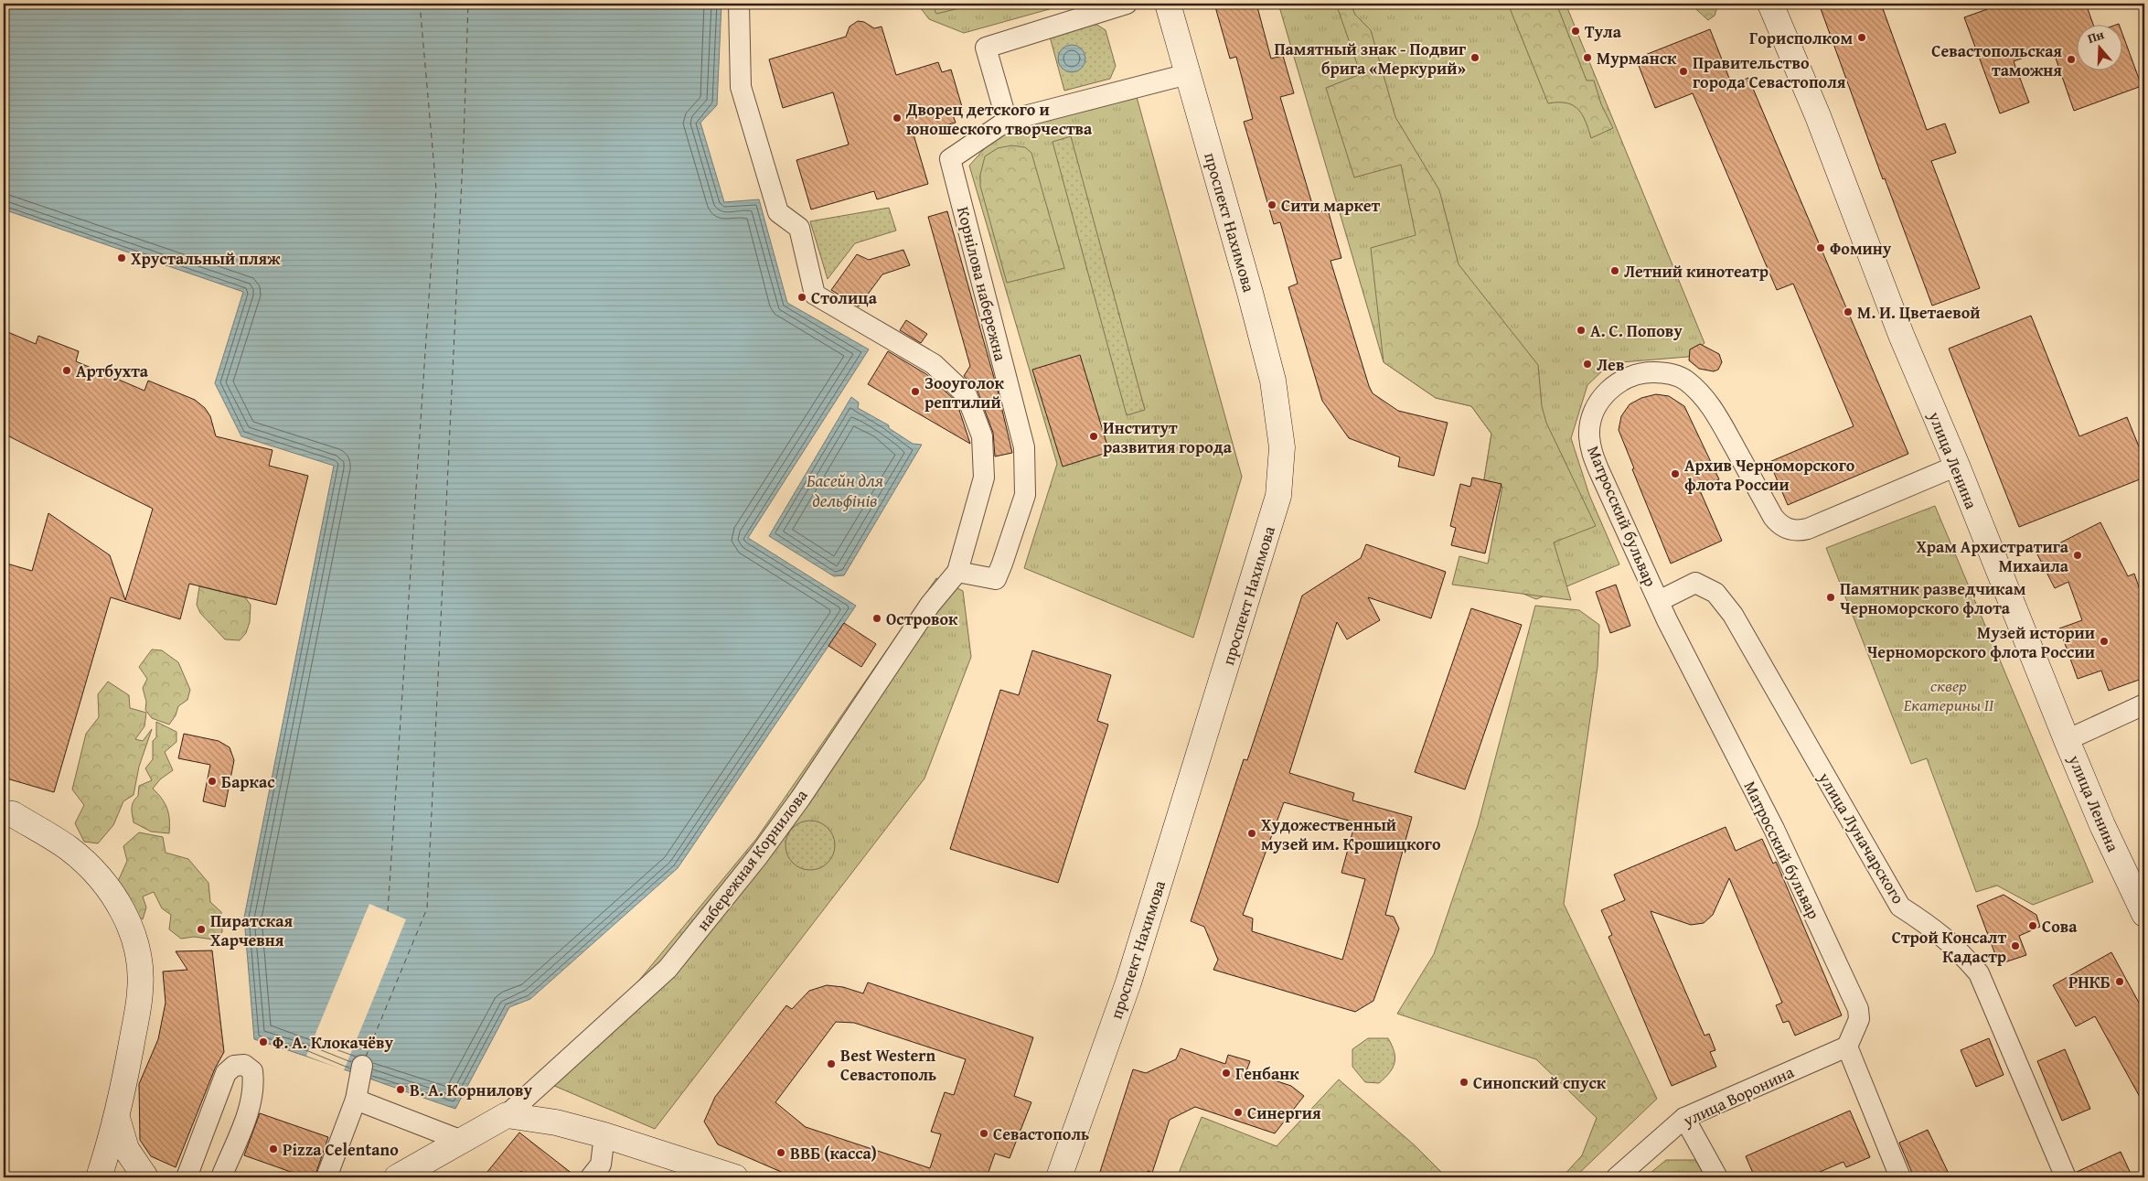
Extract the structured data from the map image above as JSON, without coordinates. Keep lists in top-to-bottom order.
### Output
{
  "streets": {
    "main road": ["проспект Нахимова", "улица Ленина"],
    "street": [
      "Корнілова набережна",
      "Матросский бульвар",
      "улица Луначарского",
      "набережная Корнилова",
      "улица Воронина"
    ]
  },
  "crossings": [
    ["Корнілова набережна", "набережная Корнилова"],
    ["улица Ленина", "Матросский бульвар"],
    ["Матросский бульвар", "улица Луначарского"],
    ["Матросский бульвар", "улица Воронина"]
  ],
  "water": ["Басейн для дельфiнiв"],
  "parks": ["cквер Екатерины II"],
  "places": [
    "Тула",
    "Горисполком",
    "Памятный знак - Подвиг брига «Меркурий»",
    "Мурманск",
    "Севастопольская таможня",
    "Правительство города Севастополя",
    "Дворец детского и юношеского творчества",
    "Сити маркет",
    "Фомину",
    "Хрустальный пляж",
    "Летний кинотеатр",
    "Столица",
    "М. И. Цветаевой",
    "А. С. Попову",
    "Лев",
    "Артбухта",
    "Зооуголок рептилий",
    "Институт развития города",
    "Архив Черноморского флота России",
    "Храм Архистратига Михаила",
    "Памятник разведчикам Черноморского флота",
    "Островок",
    "Музей истории Черноморского флота России",
    "Баркас",
    "Художественный музей им. Крошицкого",
    "Сова",
    "Пиратская Харчевня",
    "Строй Консалт Кадастр",
    "РНКБ",
    "Ф. А. Клокачёву",
    "Best Western Севастополь",
    "Генбанк",
    "Синопский спуск",
    "В. А. Корнилову",
    "Синергия",
    "Севастополь",
    "Pizza Celentano",
    "ВВБ (касса)"
  ],
  "north": "top"
}
